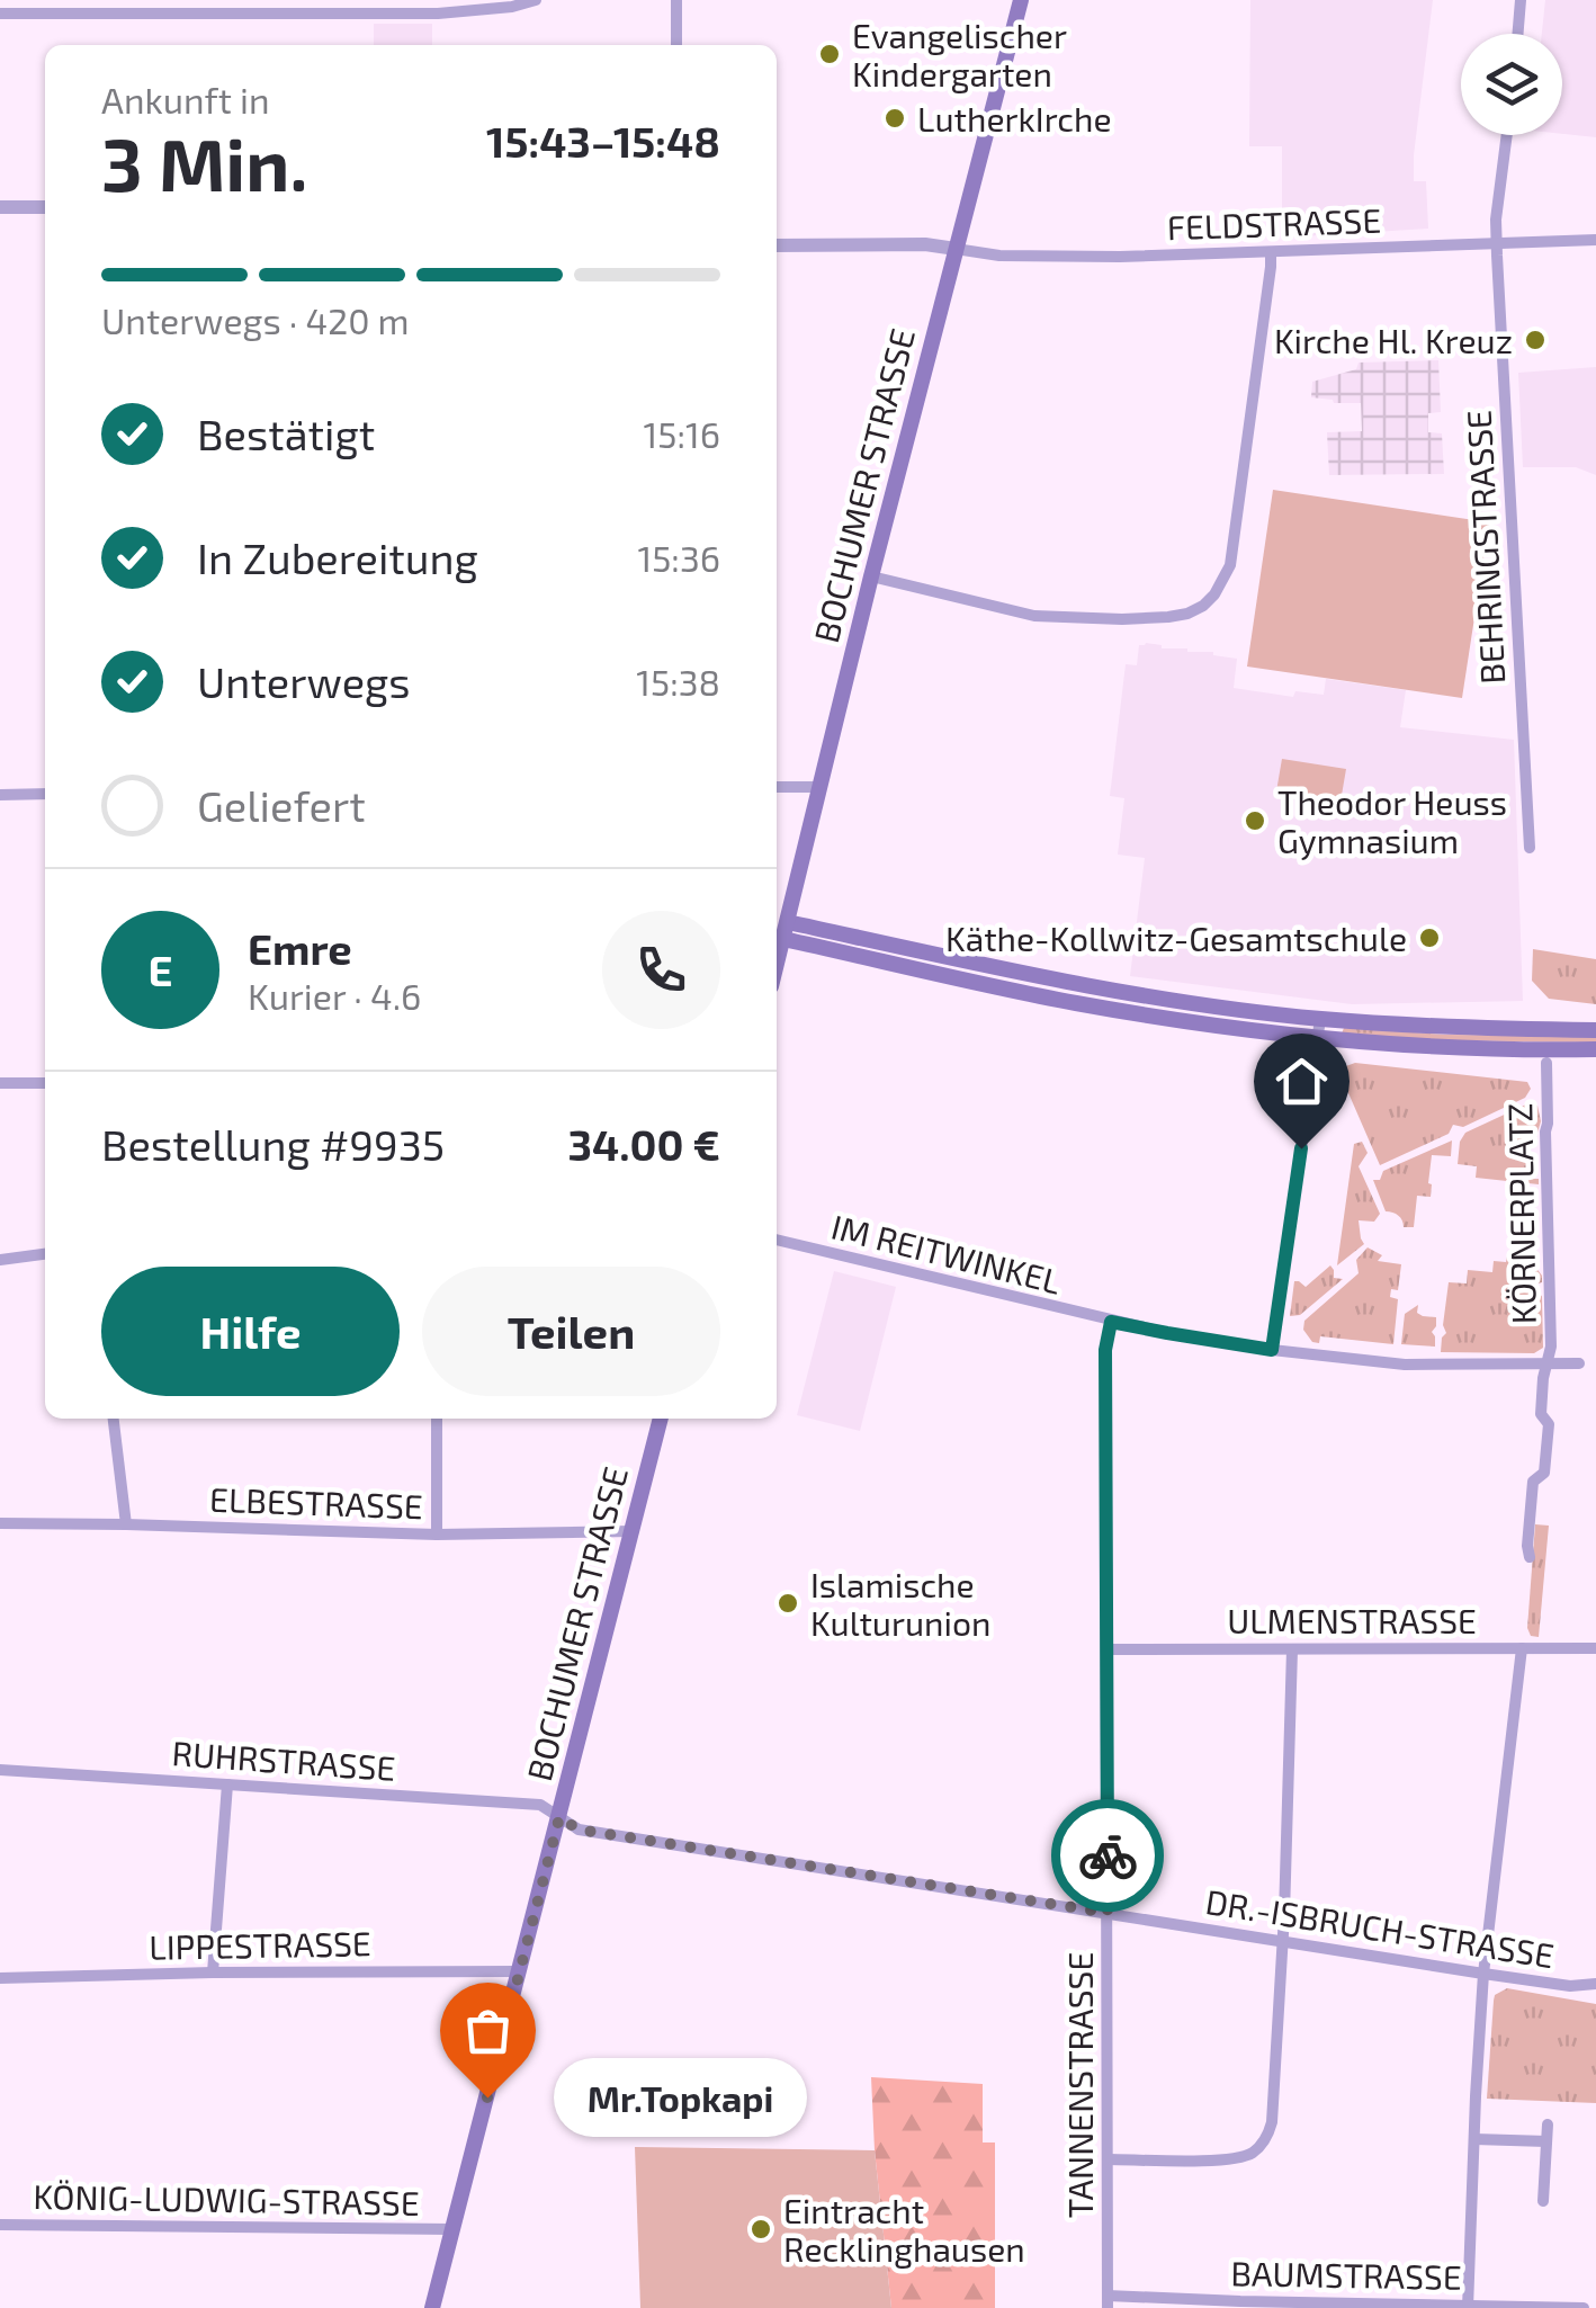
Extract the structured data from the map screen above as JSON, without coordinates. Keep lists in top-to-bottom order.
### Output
{
  "streets": {
    "main road": ["BOCHUMER STRASSE"],
    "street": [
      "FELDSTRASSE",
      "BEHRINGSTRASSE",
      "KÖRNERPLATZ",
      "IM REITWINKEL",
      "ELBESTRASSE",
      "ULMENSTRASSE",
      "RUHRSTRASSE",
      "DR.-ISBRUCH-STRASSE",
      "LIPPESTRASSE",
      "TANNENSTRASSE",
      "KÖNIG-LUDWIG-STRASSE",
      "BAUMSTRASSE"
    ]
  },
  "crossings": [
    ["FELDSTRASSE", "BOCHUMER STRASSE"],
    ["FELDSTRASSE", "BEHRINGSTRASSE"],
    ["BOCHUMER STRASSE", "ELBESTRASSE"],
    ["BOCHUMER STRASSE", "RUHRSTRASSE"],
    ["BOCHUMER STRASSE", "DR.-ISBRUCH-STRASSE"],
    ["BOCHUMER STRASSE", "LIPPESTRASSE"],
    ["BOCHUMER STRASSE", "KÖNIG-LUDWIG-STRASSE"],
    ["KÖRNERPLATZ", "IM REITWINKEL"],
    ["IM REITWINKEL", "TANNENSTRASSE"],
    ["ULMENSTRASSE", "TANNENSTRASSE"],
    ["RUHRSTRASSE", "DR.-ISBRUCH-STRASSE"],
    ["DR.-ISBRUCH-STRASSE", "TANNENSTRASSE"],
    ["TANNENSTRASSE", "BAUMSTRASSE"]
  ],
  "places": [
    "Evangelischer Kindergarten",
    "LutherkIrche",
    "Kirche Hl. Kreuz",
    "Theodor Heuss Gymnasium",
    "Käthe-Kollwitz-Gesamtschule",
    "Islamische Kulturunion",
    "Mr.Topkapi",
    "Eintracht Recklinghausen"
  ],
  "page": {
    "heading": ["3 Min.", "Ankunft in", "15:43–15:48"],
    "panel": [
      "Emre",
      "Kurier · 4.6",
      "Bestellung #9935",
      "34.00 €"
    ],
    "bar": "Unterwegs · 420 m",
    "list": [
      ["Bestätigt", "15:16"],
      ["In Zubereitung", "15:36"],
      ["Unterwegs", "15:38"],
      "Geliefert"
    ],
    "round": "E",
    "buttons": ["Hilfe", "Teilen"],
    "bubble": "Mr.Topkapi"
  }
}
